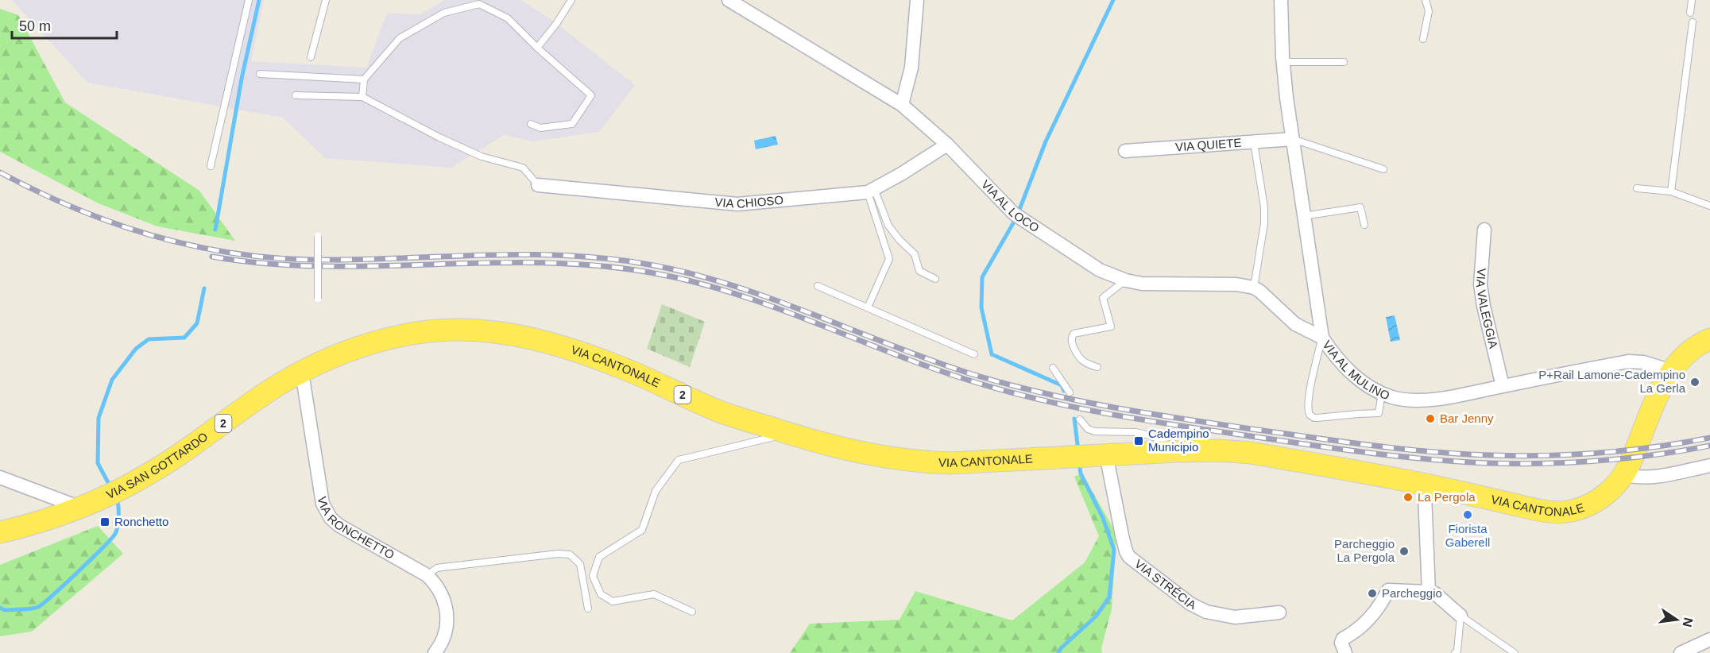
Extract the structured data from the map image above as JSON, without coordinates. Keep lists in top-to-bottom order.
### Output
{
  "streets": {
    "main road": ["VIA CANTONALE", "2", "VIA SAN GOTTARDO"],
    "street": [
      "VIA QUIETE",
      "VIA CHIOSO",
      "VIA AL LOCO",
      "VIA VALEGGIA",
      "VIA AL MULINO",
      "VIA RONCHETTO",
      "VIA STRÉCIA"
    ]
  },
  "crossings": [
    ["VIA QUIETE", "VIA AL MULINO"],
    ["VIA CHIOSO", "VIA AL LOCO"],
    ["VIA VALEGGIA", "VIA AL MULINO"],
    ["VIA CANTONALE", "VIA AL MULINO"],
    ["VIA CANTONALE", "2"],
    ["VIA CANTONALE", "VIA SAN GOTTARDO"],
    ["VIA CANTONALE", "VIA RONCHETTO"],
    ["VIA CANTONALE", "VIA STRÉCIA"],
    ["VIA AL MULINO", "2"],
    ["VIA SAN GOTTARDO", "VIA RONCHETTO"]
  ],
  "places": {
    "other": [
      "P+Rail Lamone-Cadempino La Gerla",
      "Bar Jenny",
      "La Pergola",
      "Fiorista Gaberell",
      "Parcheggio La Pergola",
      "Parcheggio"
    ],
    "transit": ["Cadempino Municipio", "Ronchetto"]
  },
  "scale_bar": "50 m",
  "north": "right"
}
